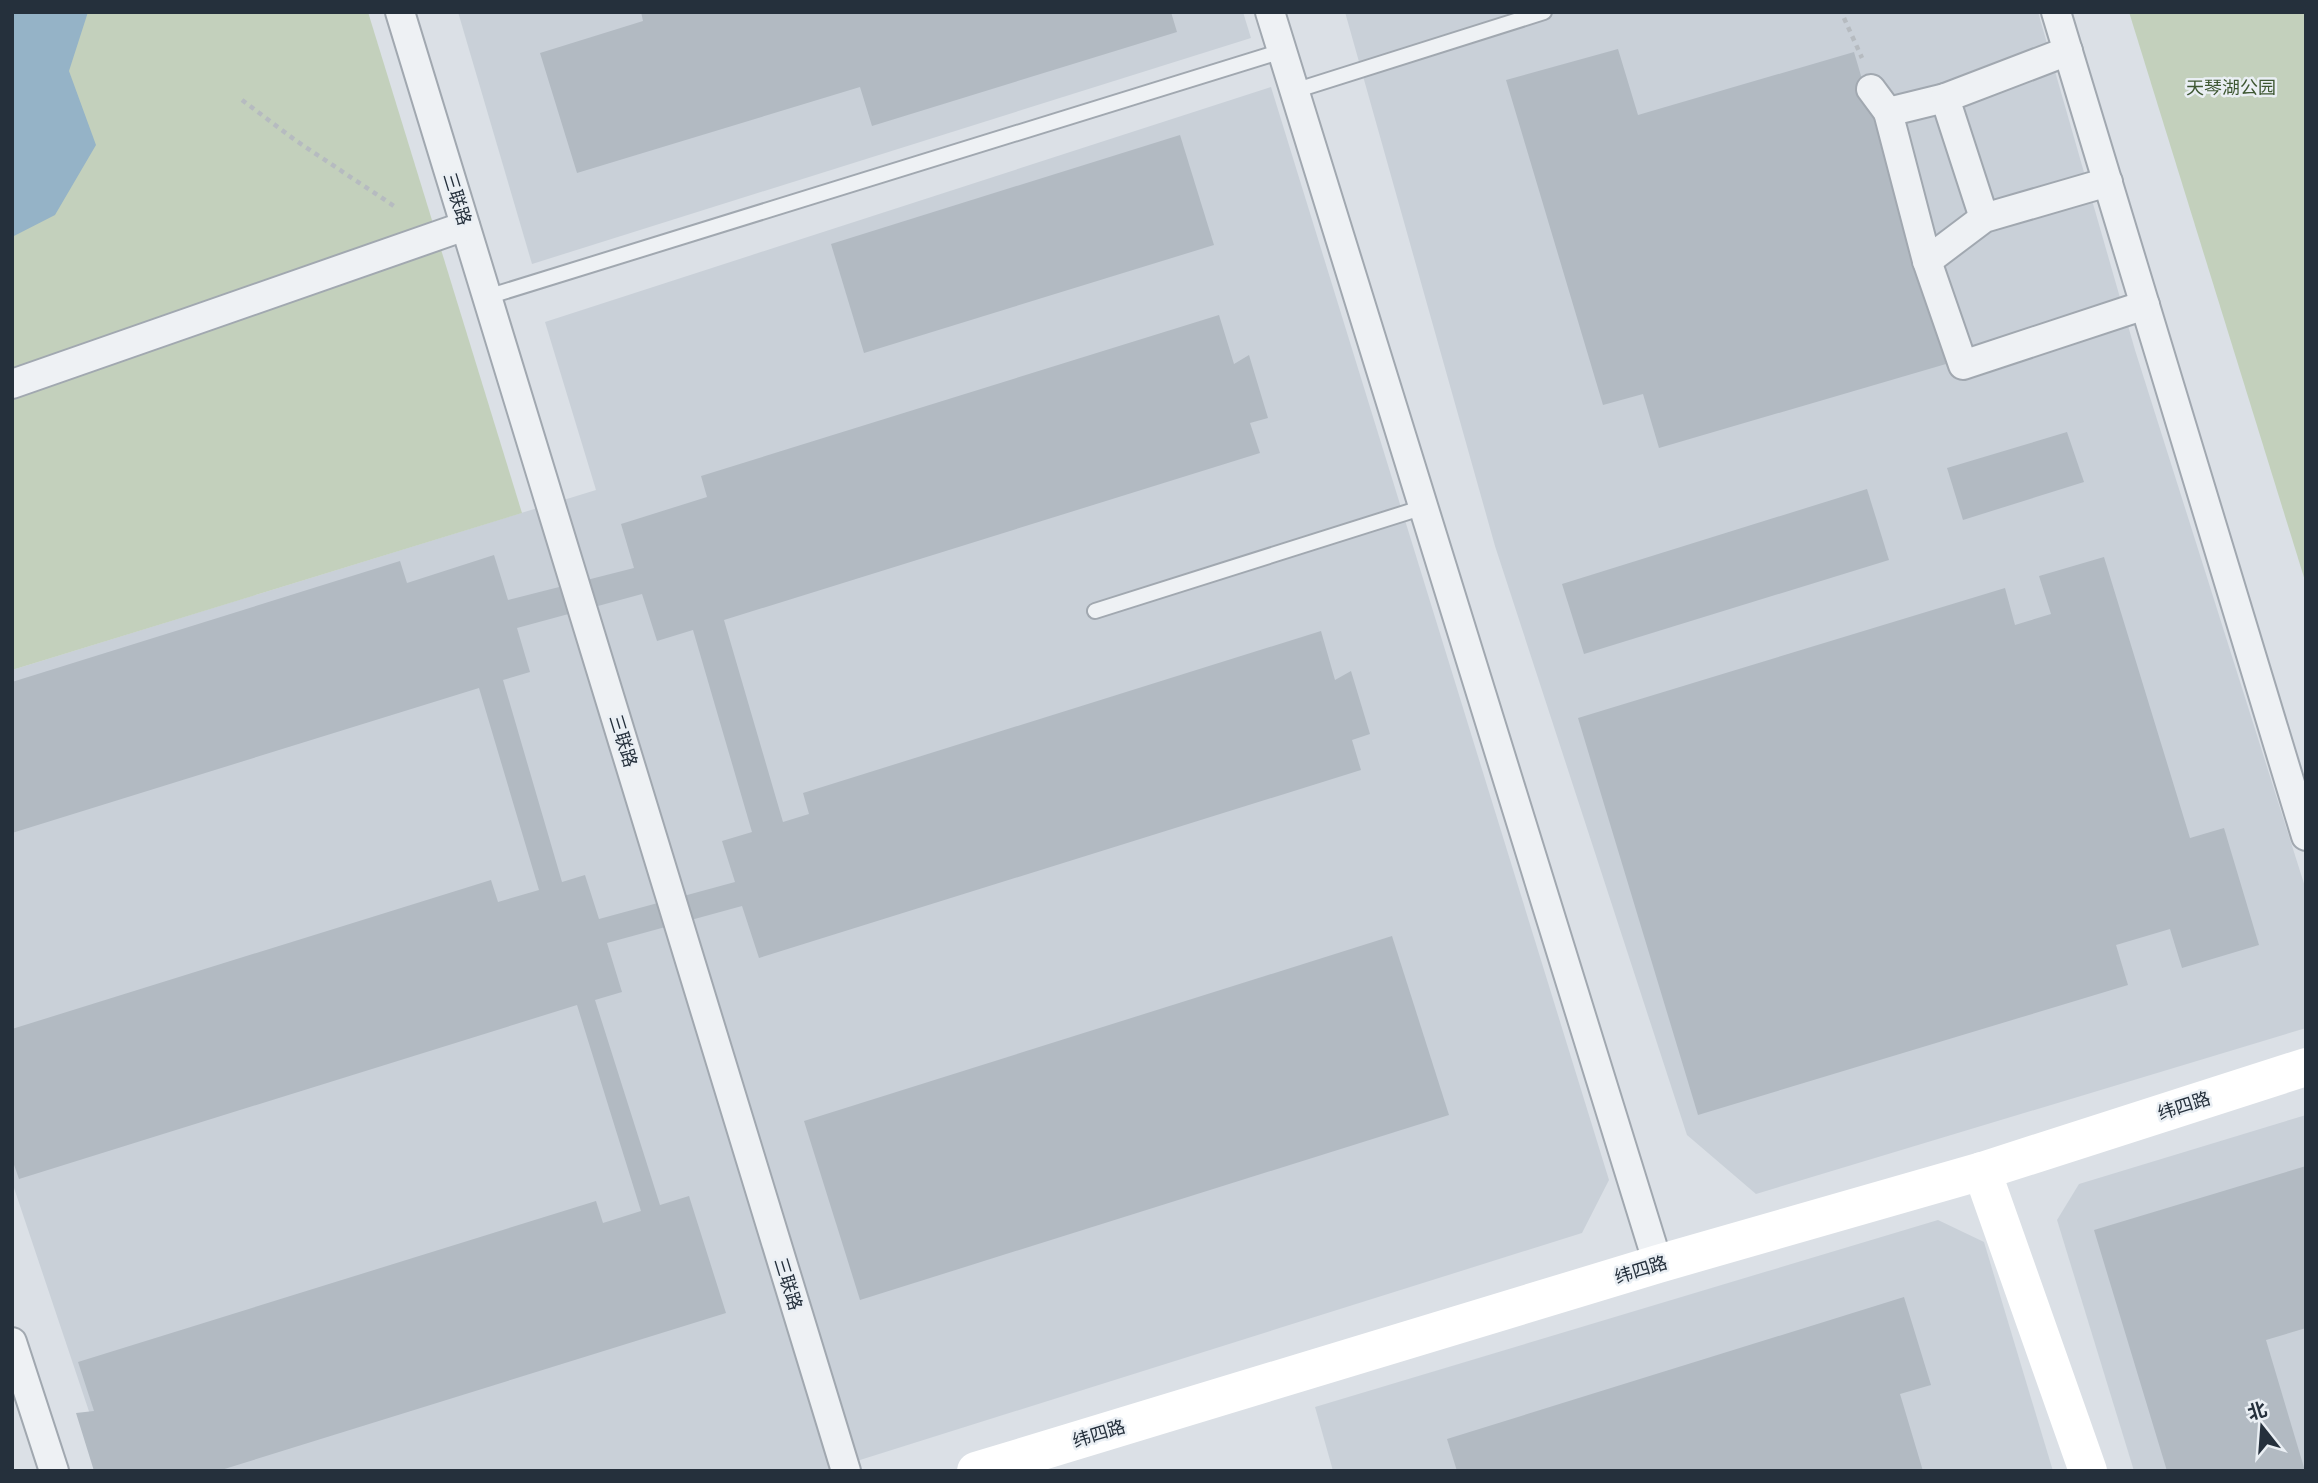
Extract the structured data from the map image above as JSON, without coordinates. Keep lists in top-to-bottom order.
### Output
{
  "streets": {
    "street": ["三联路", "纬四路"]
  },
  "parks": ["天琴湖公园"],
  "north": "top"
}
